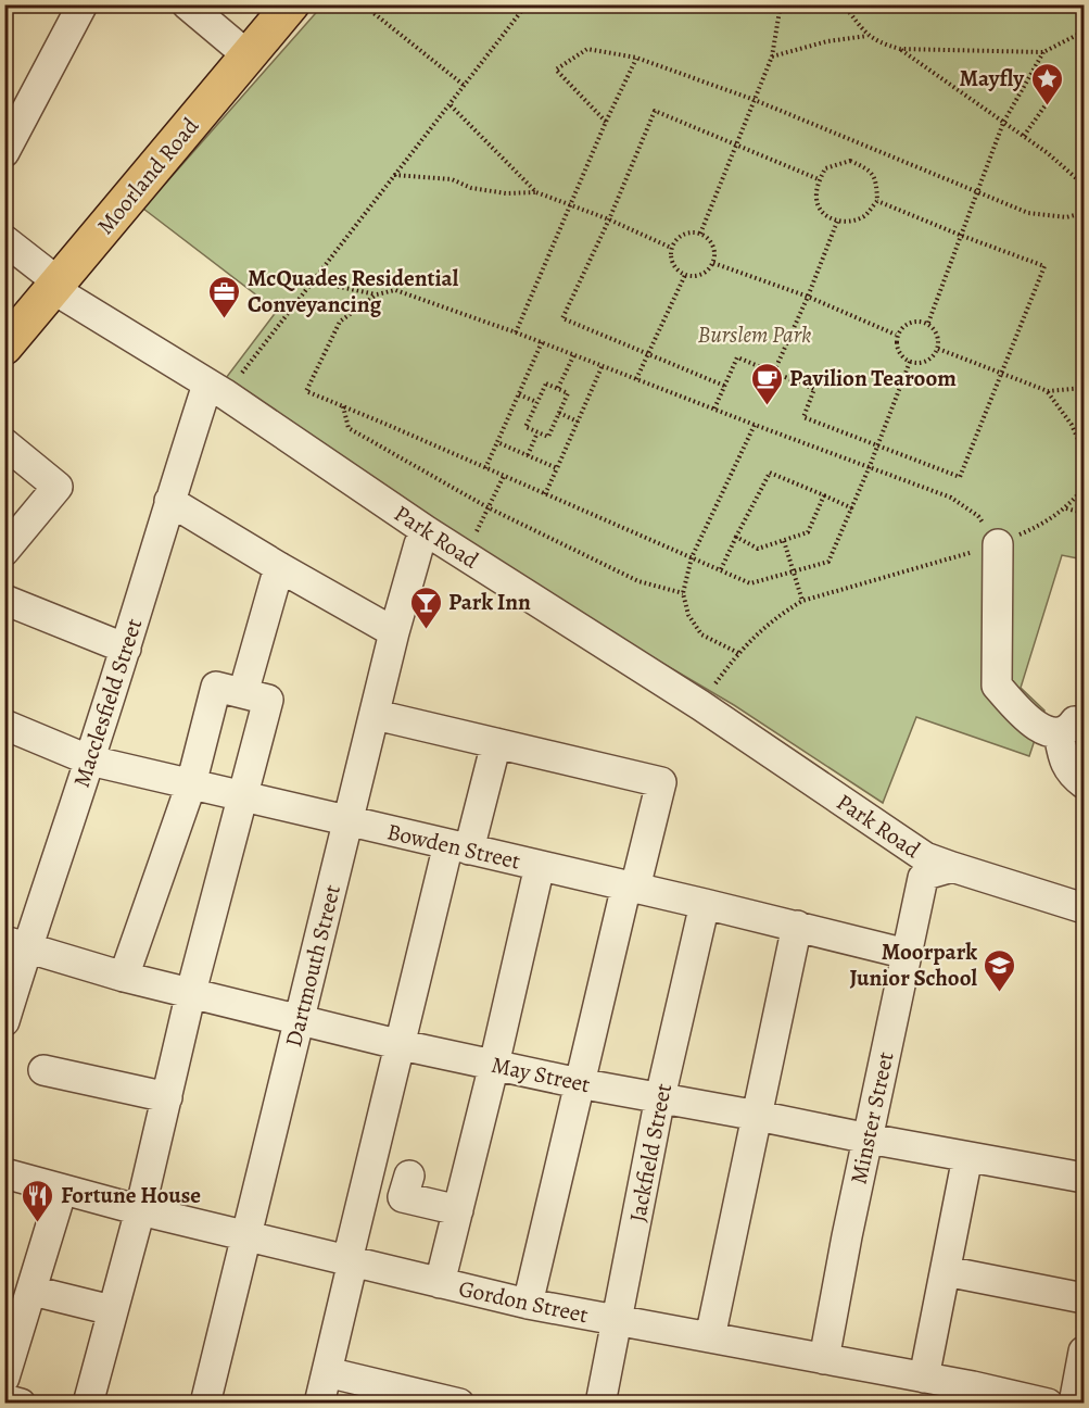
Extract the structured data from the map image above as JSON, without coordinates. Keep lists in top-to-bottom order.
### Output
{
  "streets": {
    "main road": ["Moorland Road"],
    "street": [
      "Park Road",
      "Macclesfield Street",
      "Bowden Street",
      "Dartmouth Street",
      "May Street",
      "Minster Street",
      "Jackfield Street",
      "Gordon Street"
    ]
  },
  "crossings": [
    ["Moorland Road", "Park Road"],
    ["Park Road", "Macclesfield Street"],
    ["Park Road", "Dartmouth Street"],
    ["Park Road", "Minster Street"],
    ["Macclesfield Street", "Bowden Street"],
    ["Macclesfield Street", "May Street"],
    ["Bowden Street", "Dartmouth Street"],
    ["Bowden Street", "Minster Street"],
    ["Bowden Street", "Jackfield Street"],
    ["Dartmouth Street", "May Street"],
    ["Dartmouth Street", "Gordon Street"],
    ["May Street", "Minster Street"],
    ["May Street", "Jackfield Street"],
    ["Minster Street", "Gordon Street"],
    ["Jackfield Street", "Gordon Street"]
  ],
  "parks": ["Burslem Park"],
  "places": {
    "place": ["Mayfly"],
    "office": ["McQuades Residential Conveyancing"],
    "cafe": ["Pavilion Tearoom"],
    "bar": ["Park Inn"],
    "school or university": ["Moorpark Junior School"],
    "restaurant": ["Fortune House"]
  }
}
